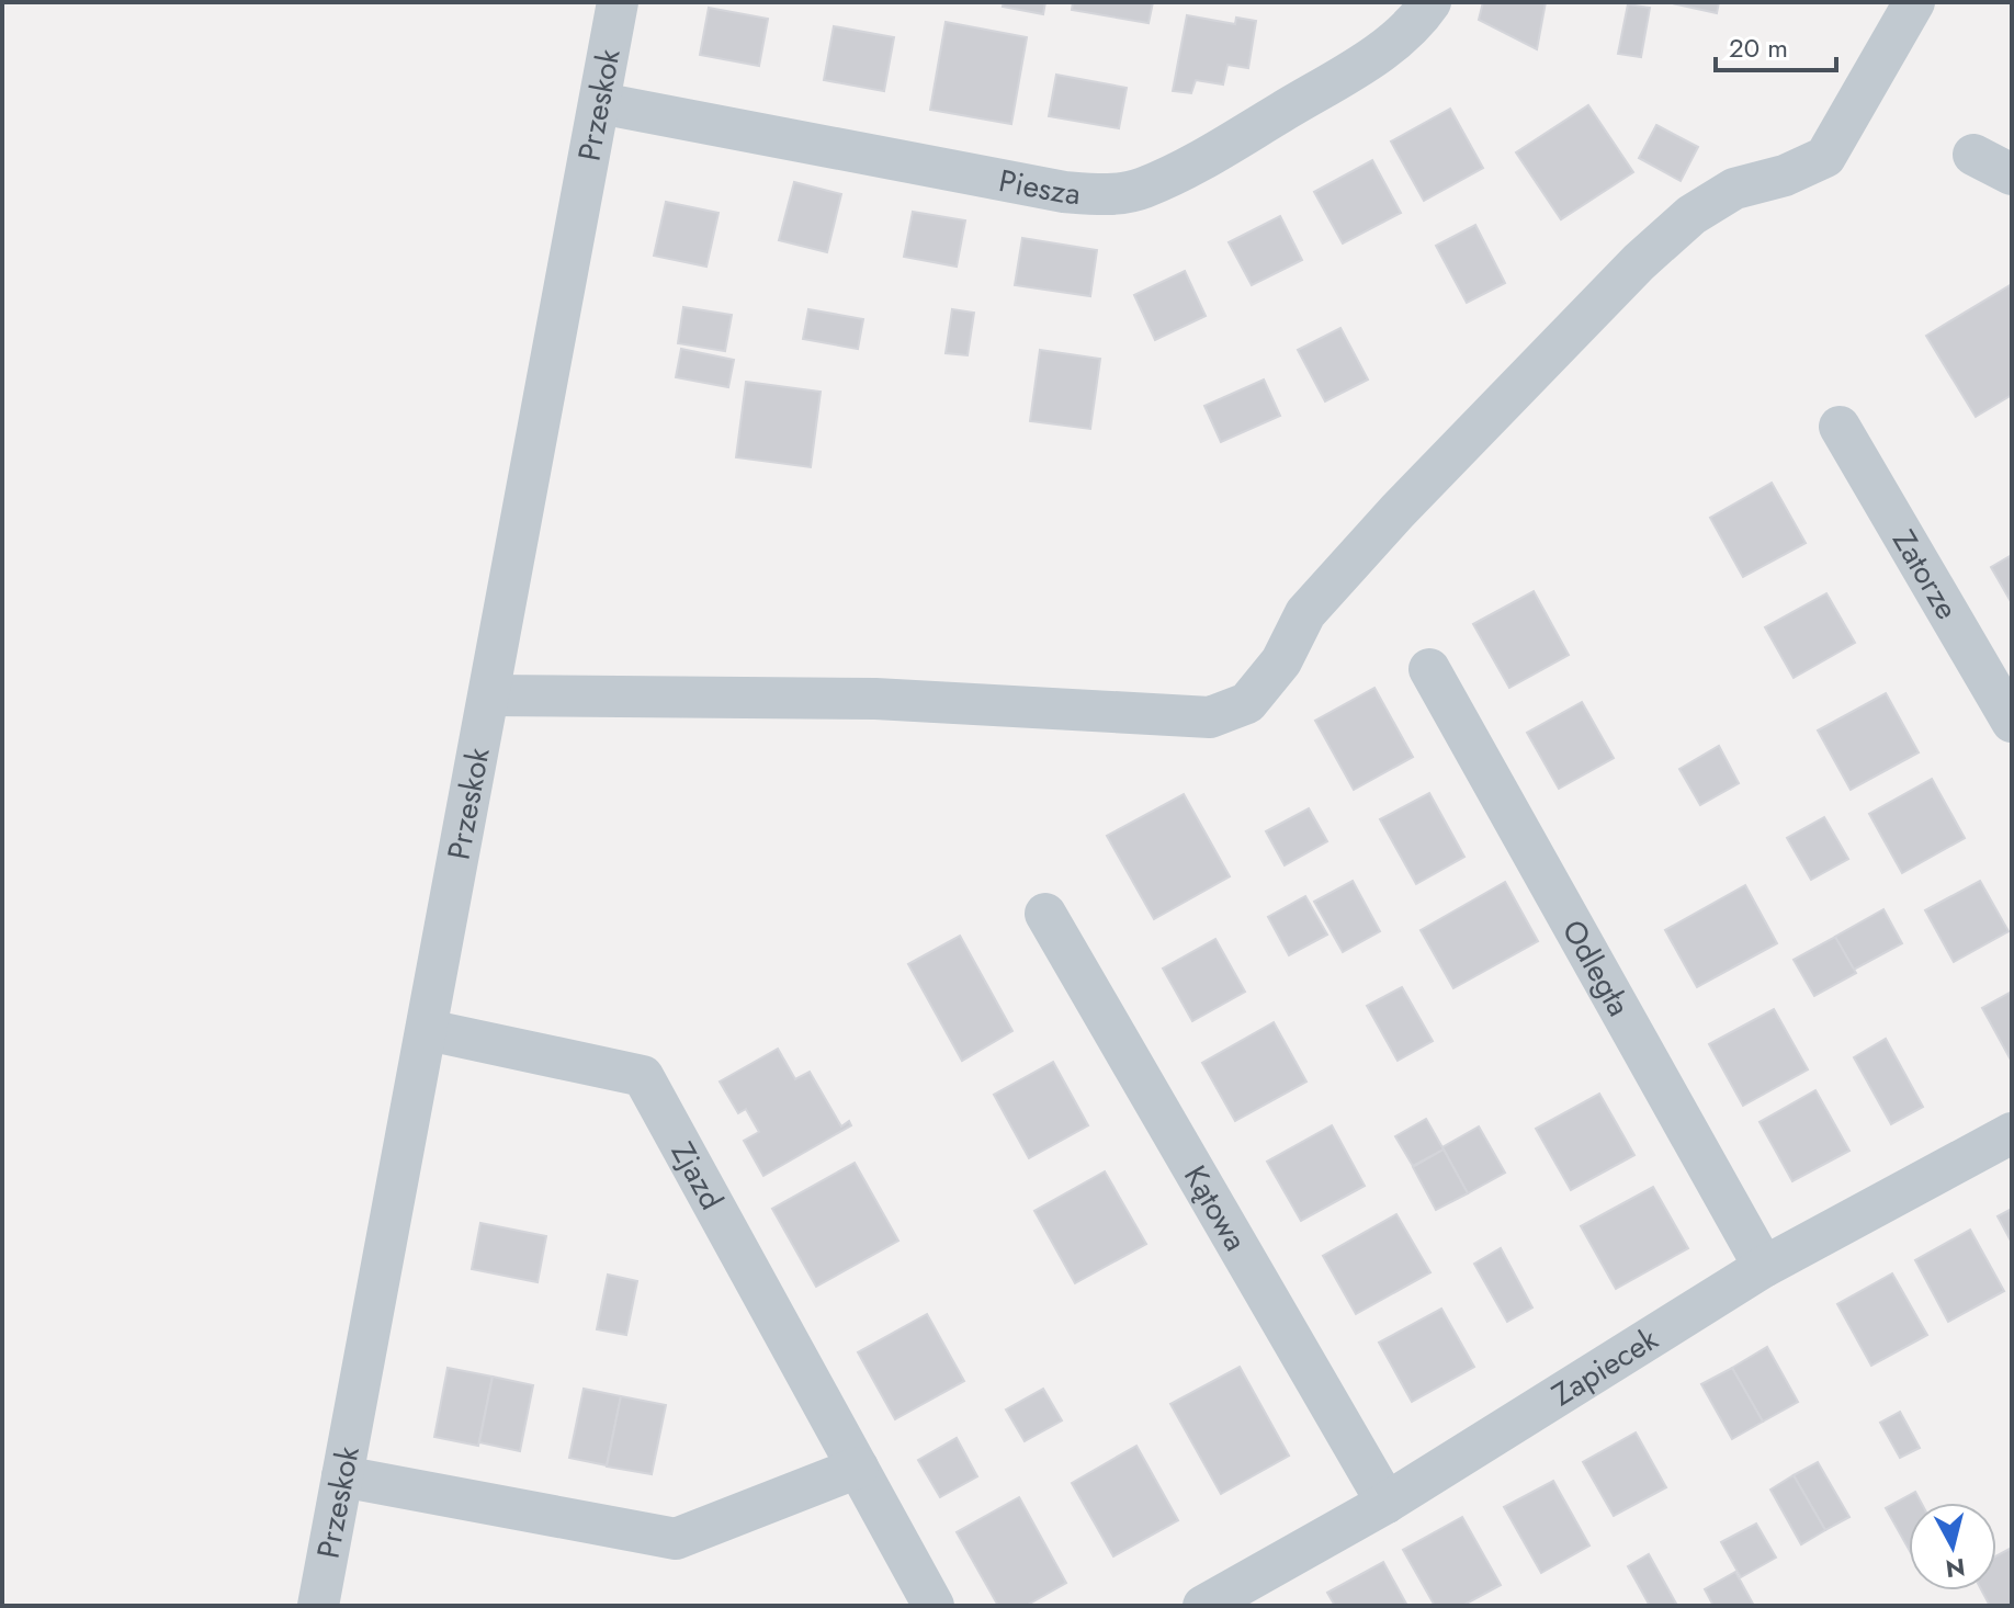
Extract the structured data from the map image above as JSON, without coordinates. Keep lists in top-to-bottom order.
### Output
{
  "streets": {
    "street": [
      "Przeskok",
      "Piesza",
      "Zatorze",
      "Odległa",
      "Zjazd",
      "Kątowa",
      "Zapiecek"
    ]
  },
  "crossings": [
    ["Przeskok", "Piesza"],
    ["Przeskok", "Zjazd"],
    ["Odległa", "Zapiecek"],
    ["Kątowa", "Zapiecek"]
  ],
  "scale_bar": "20 m",
  "north": "bottom"
}
